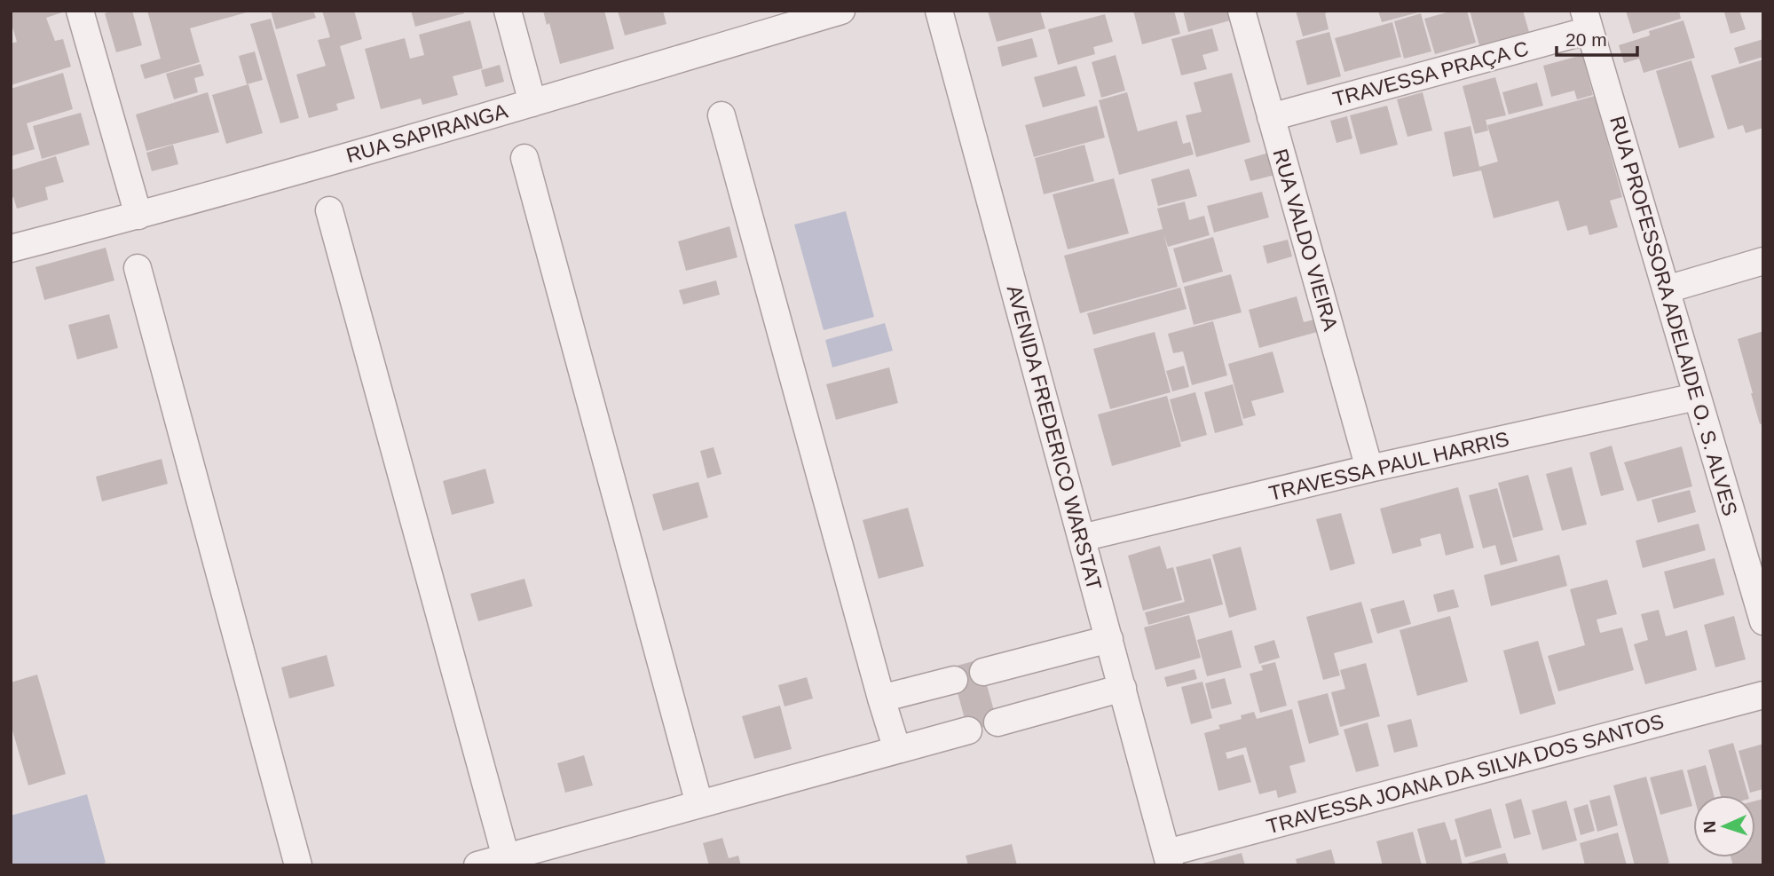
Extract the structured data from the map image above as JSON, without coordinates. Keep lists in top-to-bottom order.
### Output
{
  "streets": {
    "street": [
      "TRAVESSA PRAÇA C",
      "RUA SAPIRANGA",
      "RUA VALDO VIEIRA",
      "RUA PROFESSORA ADELAIDE O. S. ALVES",
      "AVENIDA FREDERICO WARSTAT",
      "TRAVESSA PAUL HARRIS",
      "TRAVESSA JOANA DA SILVA DOS SANTOS"
    ]
  },
  "crossings": [
    ["TRAVESSA PRAÇA C", "RUA VALDO VIEIRA"],
    ["TRAVESSA PRAÇA C", "RUA PROFESSORA ADELAIDE O. S. ALVES"],
    ["RUA VALDO VIEIRA", "TRAVESSA PAUL HARRIS"],
    ["RUA PROFESSORA ADELAIDE O. S. ALVES", "TRAVESSA PAUL HARRIS"],
    ["AVENIDA FREDERICO WARSTAT", "TRAVESSA PAUL HARRIS"],
    ["AVENIDA FREDERICO WARSTAT", "TRAVESSA JOANA DA SILVA DOS SANTOS"]
  ],
  "scale_bar": "20 m",
  "north": "left"
}
